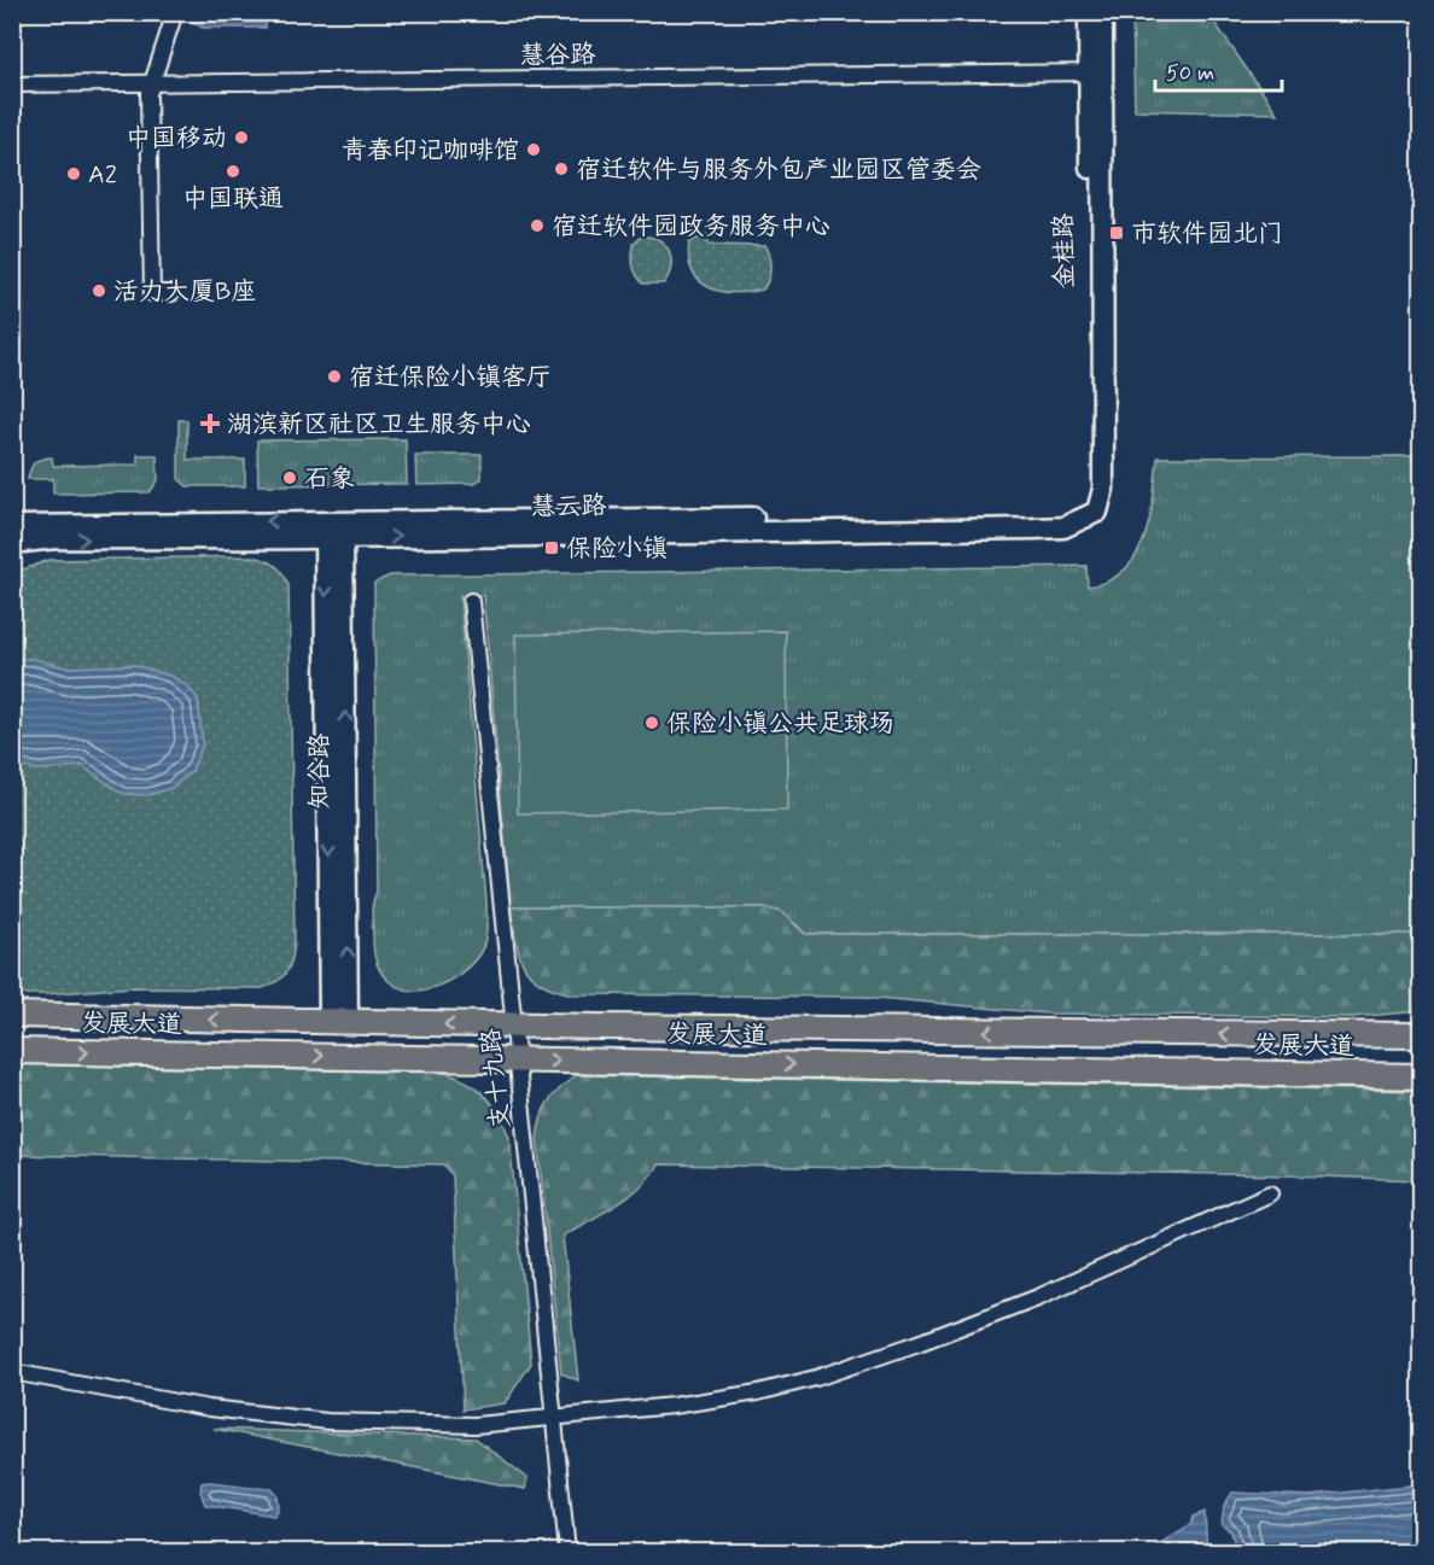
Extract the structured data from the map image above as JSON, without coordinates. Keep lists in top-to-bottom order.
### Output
{
  "streets": {
    "main road": ["发展大道"],
    "street": [
      "慧谷路",
      "金桂路",
      "慧云路",
      "知谷路",
      "支十九路"
    ]
  },
  "crossings": [
    ["慧谷路", "金桂路"],
    ["金桂路", "慧云路"],
    ["慧云路", "知谷路"],
    ["知谷路", "发展大道"],
    ["发展大道", "支十九路"]
  ],
  "places": {
    "other": [
      "中国移动",
      "青春印记咖啡馆",
      "宿迁软件与服务外包产业园区管委会",
      "中国联通",
      "A2",
      "宿迁软件园政务服务中心",
      "活力大厦B座",
      "宿迁保险小镇客厅",
      "石象",
      "保险小镇公共足球场"
    ],
    "transit": ["市软件园北门", "保险小镇"],
    "health": ["湖滨新区社区卫生服务中心"]
  },
  "scale_bar": "50 m"
}
